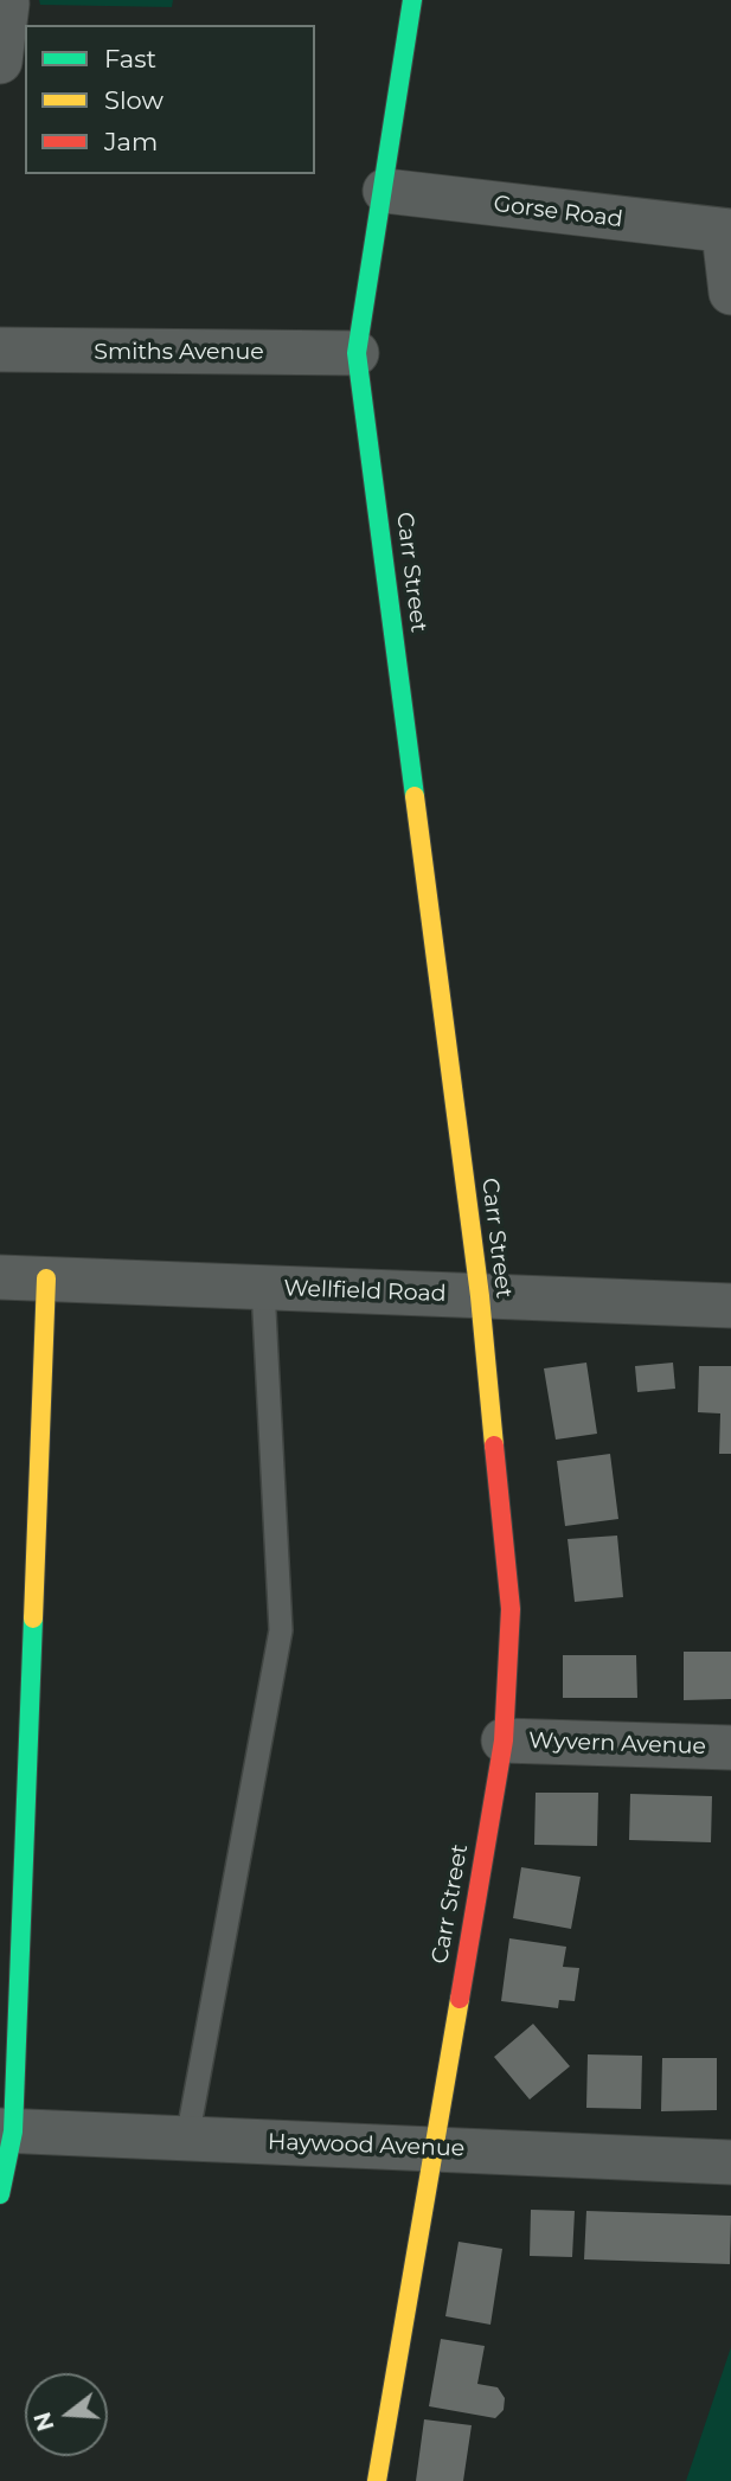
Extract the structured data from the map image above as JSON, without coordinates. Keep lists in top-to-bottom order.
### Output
{
  "streets": {
    "street": [
      "Gorse Road",
      "Smiths Avenue",
      "Carr Street",
      "Wellfield Road",
      "Wyvern Avenue",
      "Haywood Avenue"
    ]
  },
  "crossings": [
    ["Gorse Road", "Carr Street"],
    ["Smiths Avenue", "Carr Street"],
    ["Carr Street", "Wellfield Road"],
    ["Carr Street", "Wyvern Avenue"],
    ["Carr Street", "Haywood Avenue"]
  ],
  "legend": ["Fast", "Slow", "Jam"],
  "north": "left"
}
